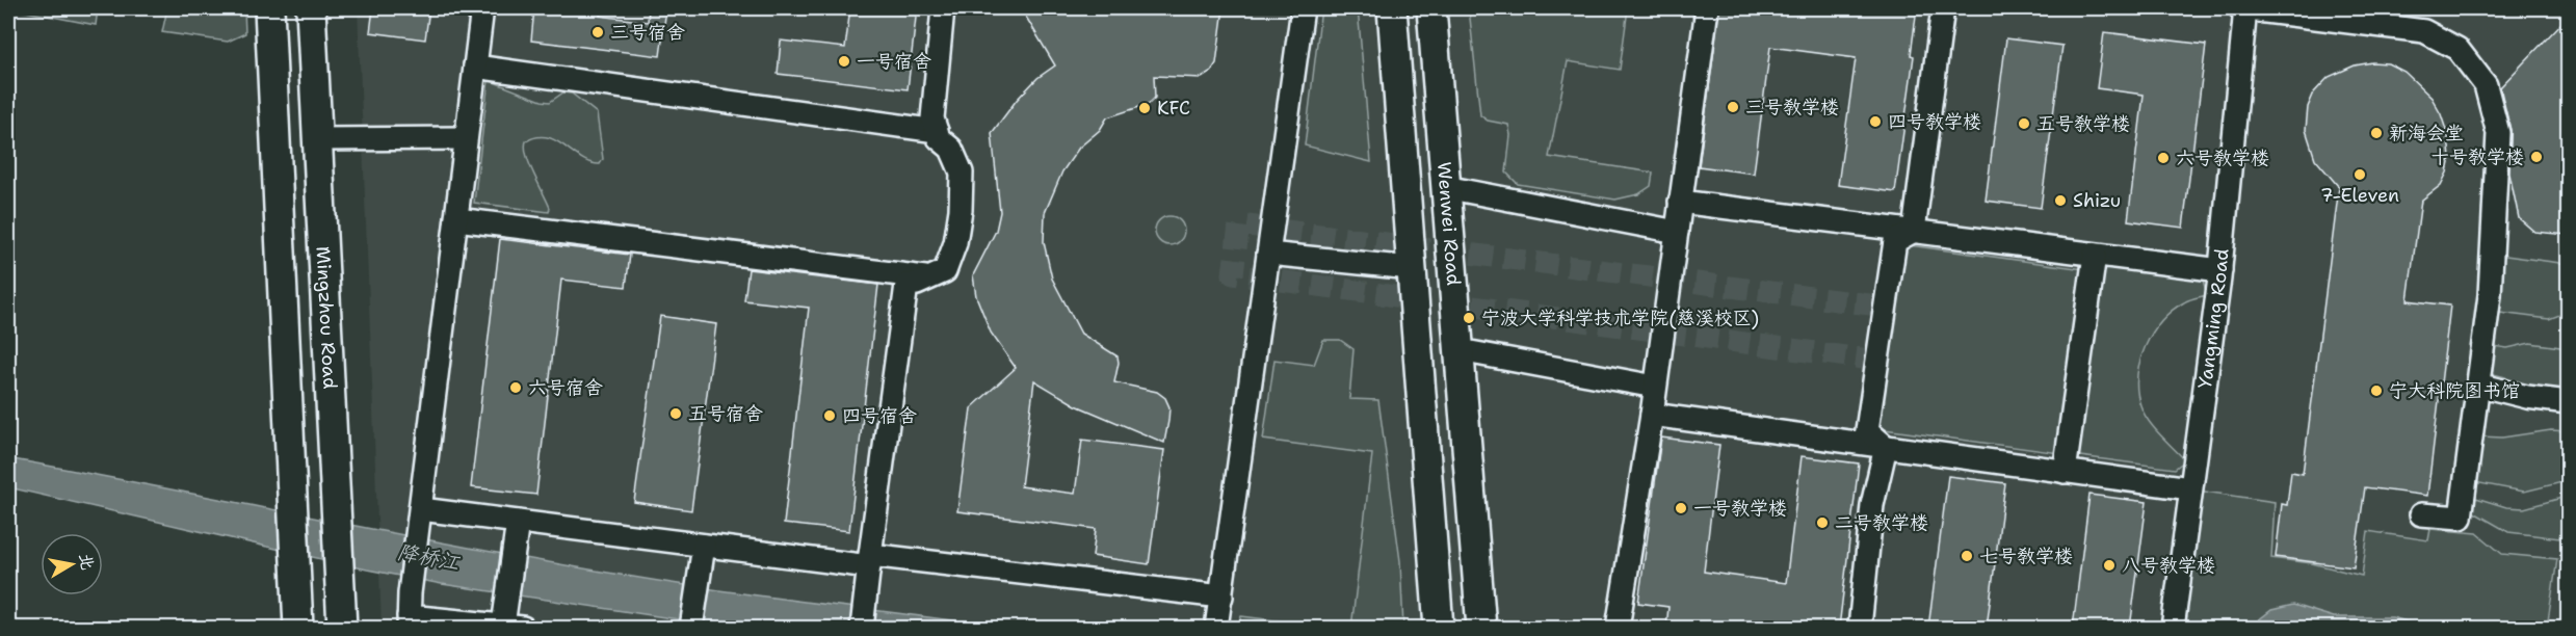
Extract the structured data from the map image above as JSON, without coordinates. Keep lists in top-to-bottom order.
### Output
{
  "streets": {
    "main road": ["Wenwei Road", "Mingzhou Road"],
    "street": ["Yangming Road"]
  },
  "water": ["降桥江"],
  "places": [
    "三号宿舍",
    "一号宿舍",
    "三号教学楼",
    "KFC",
    "四号教学楼",
    "五号教学楼",
    "新海会堂",
    "十号教学楼",
    "六号教学楼",
    "7-Eleven",
    "Shizu",
    "宁波大学科学技术学院(慈溪校区)",
    "六号宿舍",
    "宁大科院图书馆",
    "五号宿舍",
    "四号宿舍",
    "一号教学楼",
    "二号教学楼",
    "七号教学楼",
    "八号教学楼"
  ],
  "north": "right"
}
